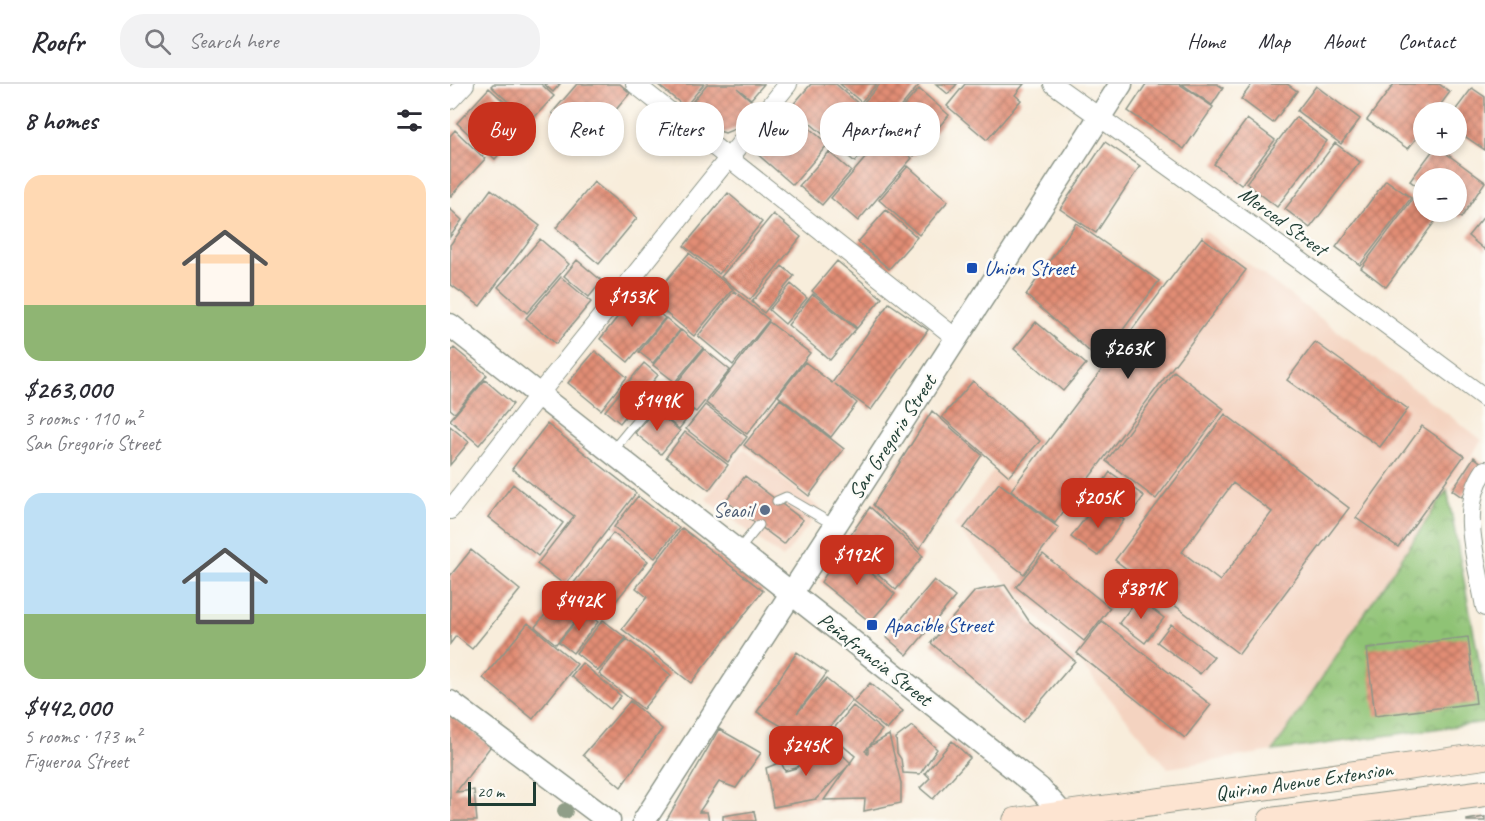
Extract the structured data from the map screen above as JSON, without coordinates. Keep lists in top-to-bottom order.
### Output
{
  "streets": {
    "main road": ["Quirino Avenue Extension"],
    "street": ["Merced Street", "San Gregorio Street", "Peñafrancia Street"]
  },
  "crossings": [
    ["Merced Street", "San Gregorio Street"],
    ["San Gregorio Street", "Peñafrancia Street"],
    ["Peñafrancia Street", "Quirino Avenue Extension"]
  ],
  "places": {
    "transit": ["Union Street", "Apacible Street"],
    "other": ["Seaoil"]
  },
  "scale_bar": "20 m",
  "page": {
    "header": "Roofr",
    "search": "Search here",
    "nav": [
      "Home",
      "Map",
      "About",
      "Contact"
    ],
    "heading": "8 homes",
    "map_buttons": ["+", "−"],
    "chip": [
      "Buy",
      "Rent",
      "Filters",
      "New",
      "Apartment"
    ],
    "list": [
      {
        "name": "$263,000",
        "note": "3 rooms · 110 m² · San Gregorio Street"
      },
      {
        "name": "$442,000",
        "note": "5 rooms · 173 m² · Figueroa Street"
      }
    ],
    "price": [
      "$153K",
      "$263K",
      "$149K",
      "$205K",
      "$192K",
      "$381K",
      "$442K",
      "$245K"
    ],
    "scale": "20 m"
  }
}
